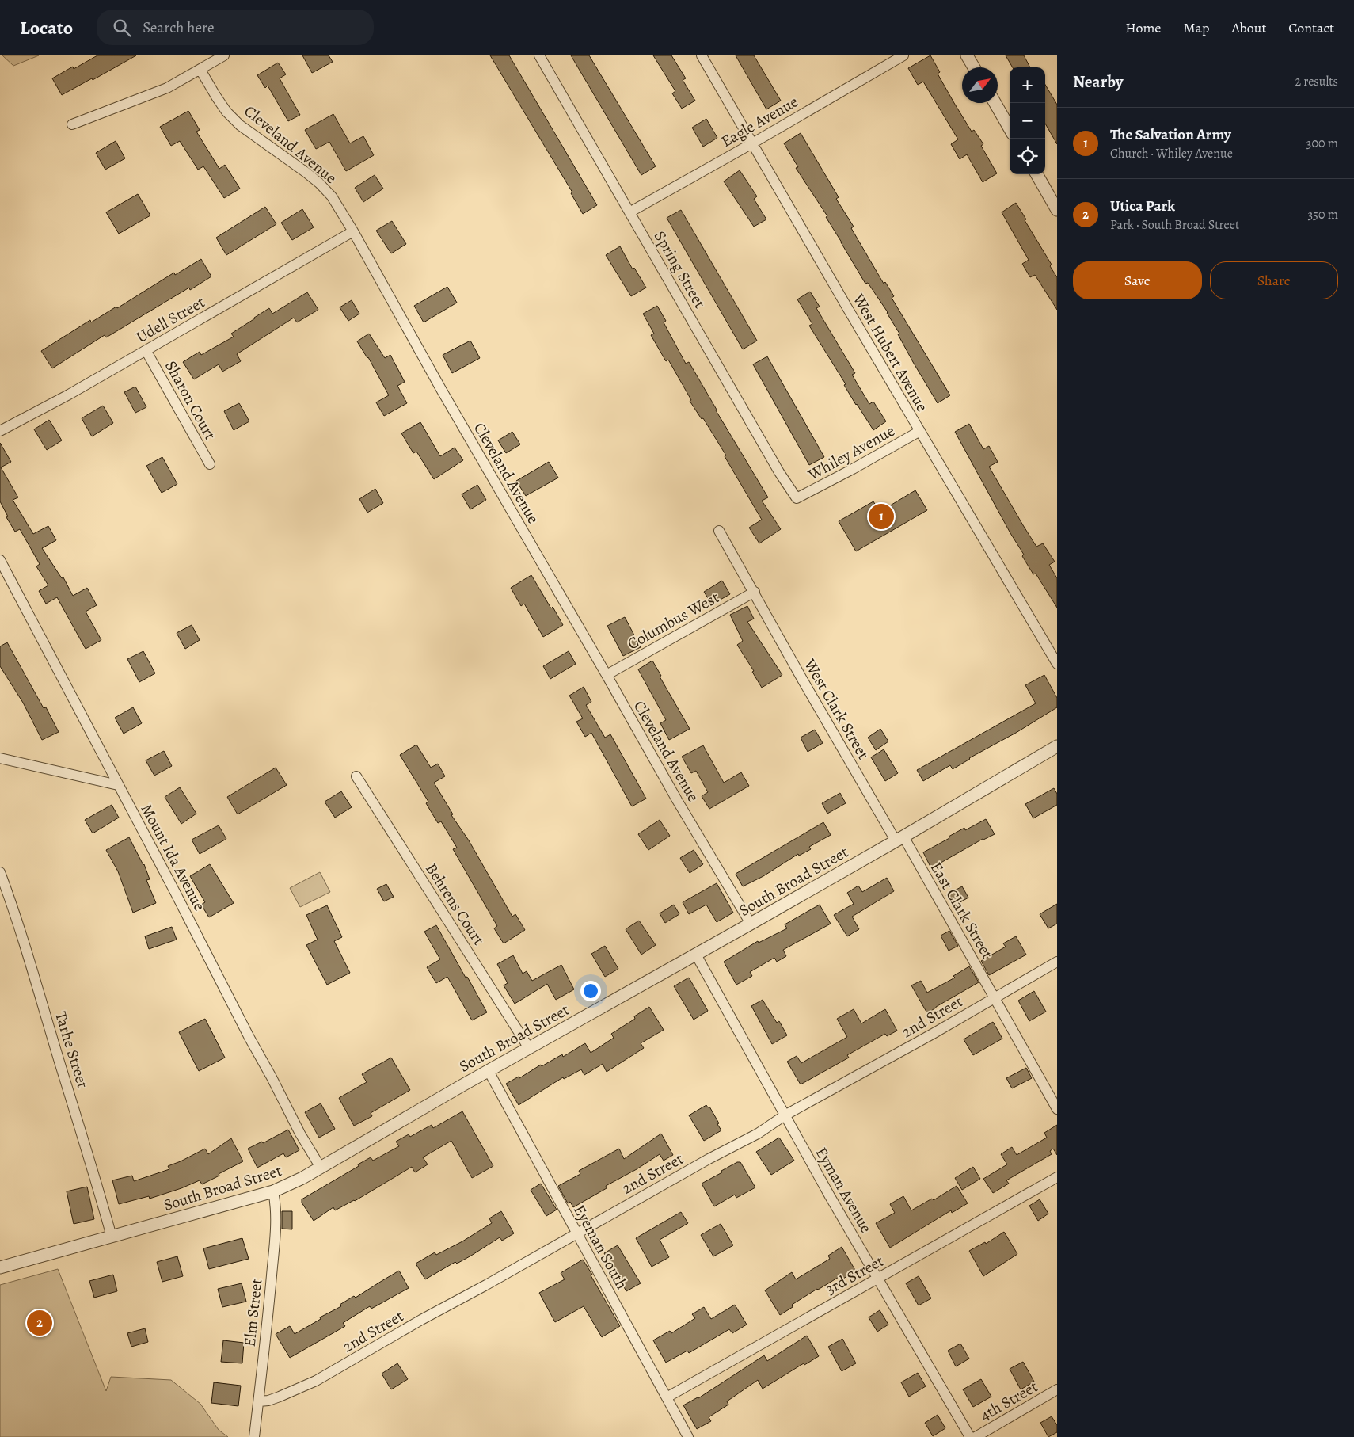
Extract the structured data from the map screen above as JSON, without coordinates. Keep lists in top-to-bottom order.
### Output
{
  "streets": {
    "street": [
      "Eagle Avenue",
      "Cleveland Avenue",
      "Spring Street",
      "Udell Street",
      "West Hubert Avenue",
      "Sharon Court",
      "Whiley Avenue",
      "Columbus West",
      "West Clark Street",
      "Mount Ida Avenue",
      "South Broad Street",
      "Behrens Court",
      "East Clark Street",
      "2nd Street",
      "Tarhe Street",
      "Eyman Avenue",
      "Eyeman South",
      "3rd Street",
      "Elm Street",
      "4th Street"
    ]
  },
  "crossings": [
    ["Eagle Avenue", "Spring Street"],
    ["Eagle Avenue", "West Hubert Avenue"],
    ["Cleveland Avenue", "Udell Street"],
    ["Cleveland Avenue", "Columbus West"],
    ["Cleveland Avenue", "South Broad Street"],
    ["Spring Street", "Whiley Avenue"],
    ["Udell Street", "Sharon Court"],
    ["West Hubert Avenue", "Whiley Avenue"],
    ["Columbus West", "West Clark Street"],
    ["West Clark Street", "South Broad Street"],
    ["West Clark Street", "East Clark Street"],
    ["Mount Ida Avenue", "South Broad Street"],
    ["South Broad Street", "Behrens Court"],
    ["South Broad Street", "East Clark Street"],
    ["South Broad Street", "Tarhe Street"],
    ["South Broad Street", "Eyman Avenue"],
    ["South Broad Street", "Eyeman South"],
    ["South Broad Street", "Elm Street"],
    ["East Clark Street", "2nd Street"],
    ["2nd Street", "Eyman Avenue"],
    ["2nd Street", "Eyeman South"],
    ["2nd Street", "Elm Street"],
    ["Eyman Avenue", "3rd Street"],
    ["Eyeman South", "3rd Street"]
  ],
  "north": "top right",
  "page": {
    "header": "Locato",
    "search": "Search here",
    "nav": [
      "Home",
      "Map",
      "About",
      "Contact"
    ],
    "heading": ["Nearby", "2 results"],
    "map_buttons": ["+", "−"],
    "list": [
      {
        "mark": "1",
        "name": "The Salvation Army",
        "note": "Church · Whiley Avenue",
        "value": "300 m"
      },
      {
        "mark": "2",
        "name": "Utica Park",
        "note": "Park · South Broad Street",
        "value": "350 m"
      }
    ],
    "buttons": ["Save", "Share"],
    "pins": ["1", "2"]
  }
}
